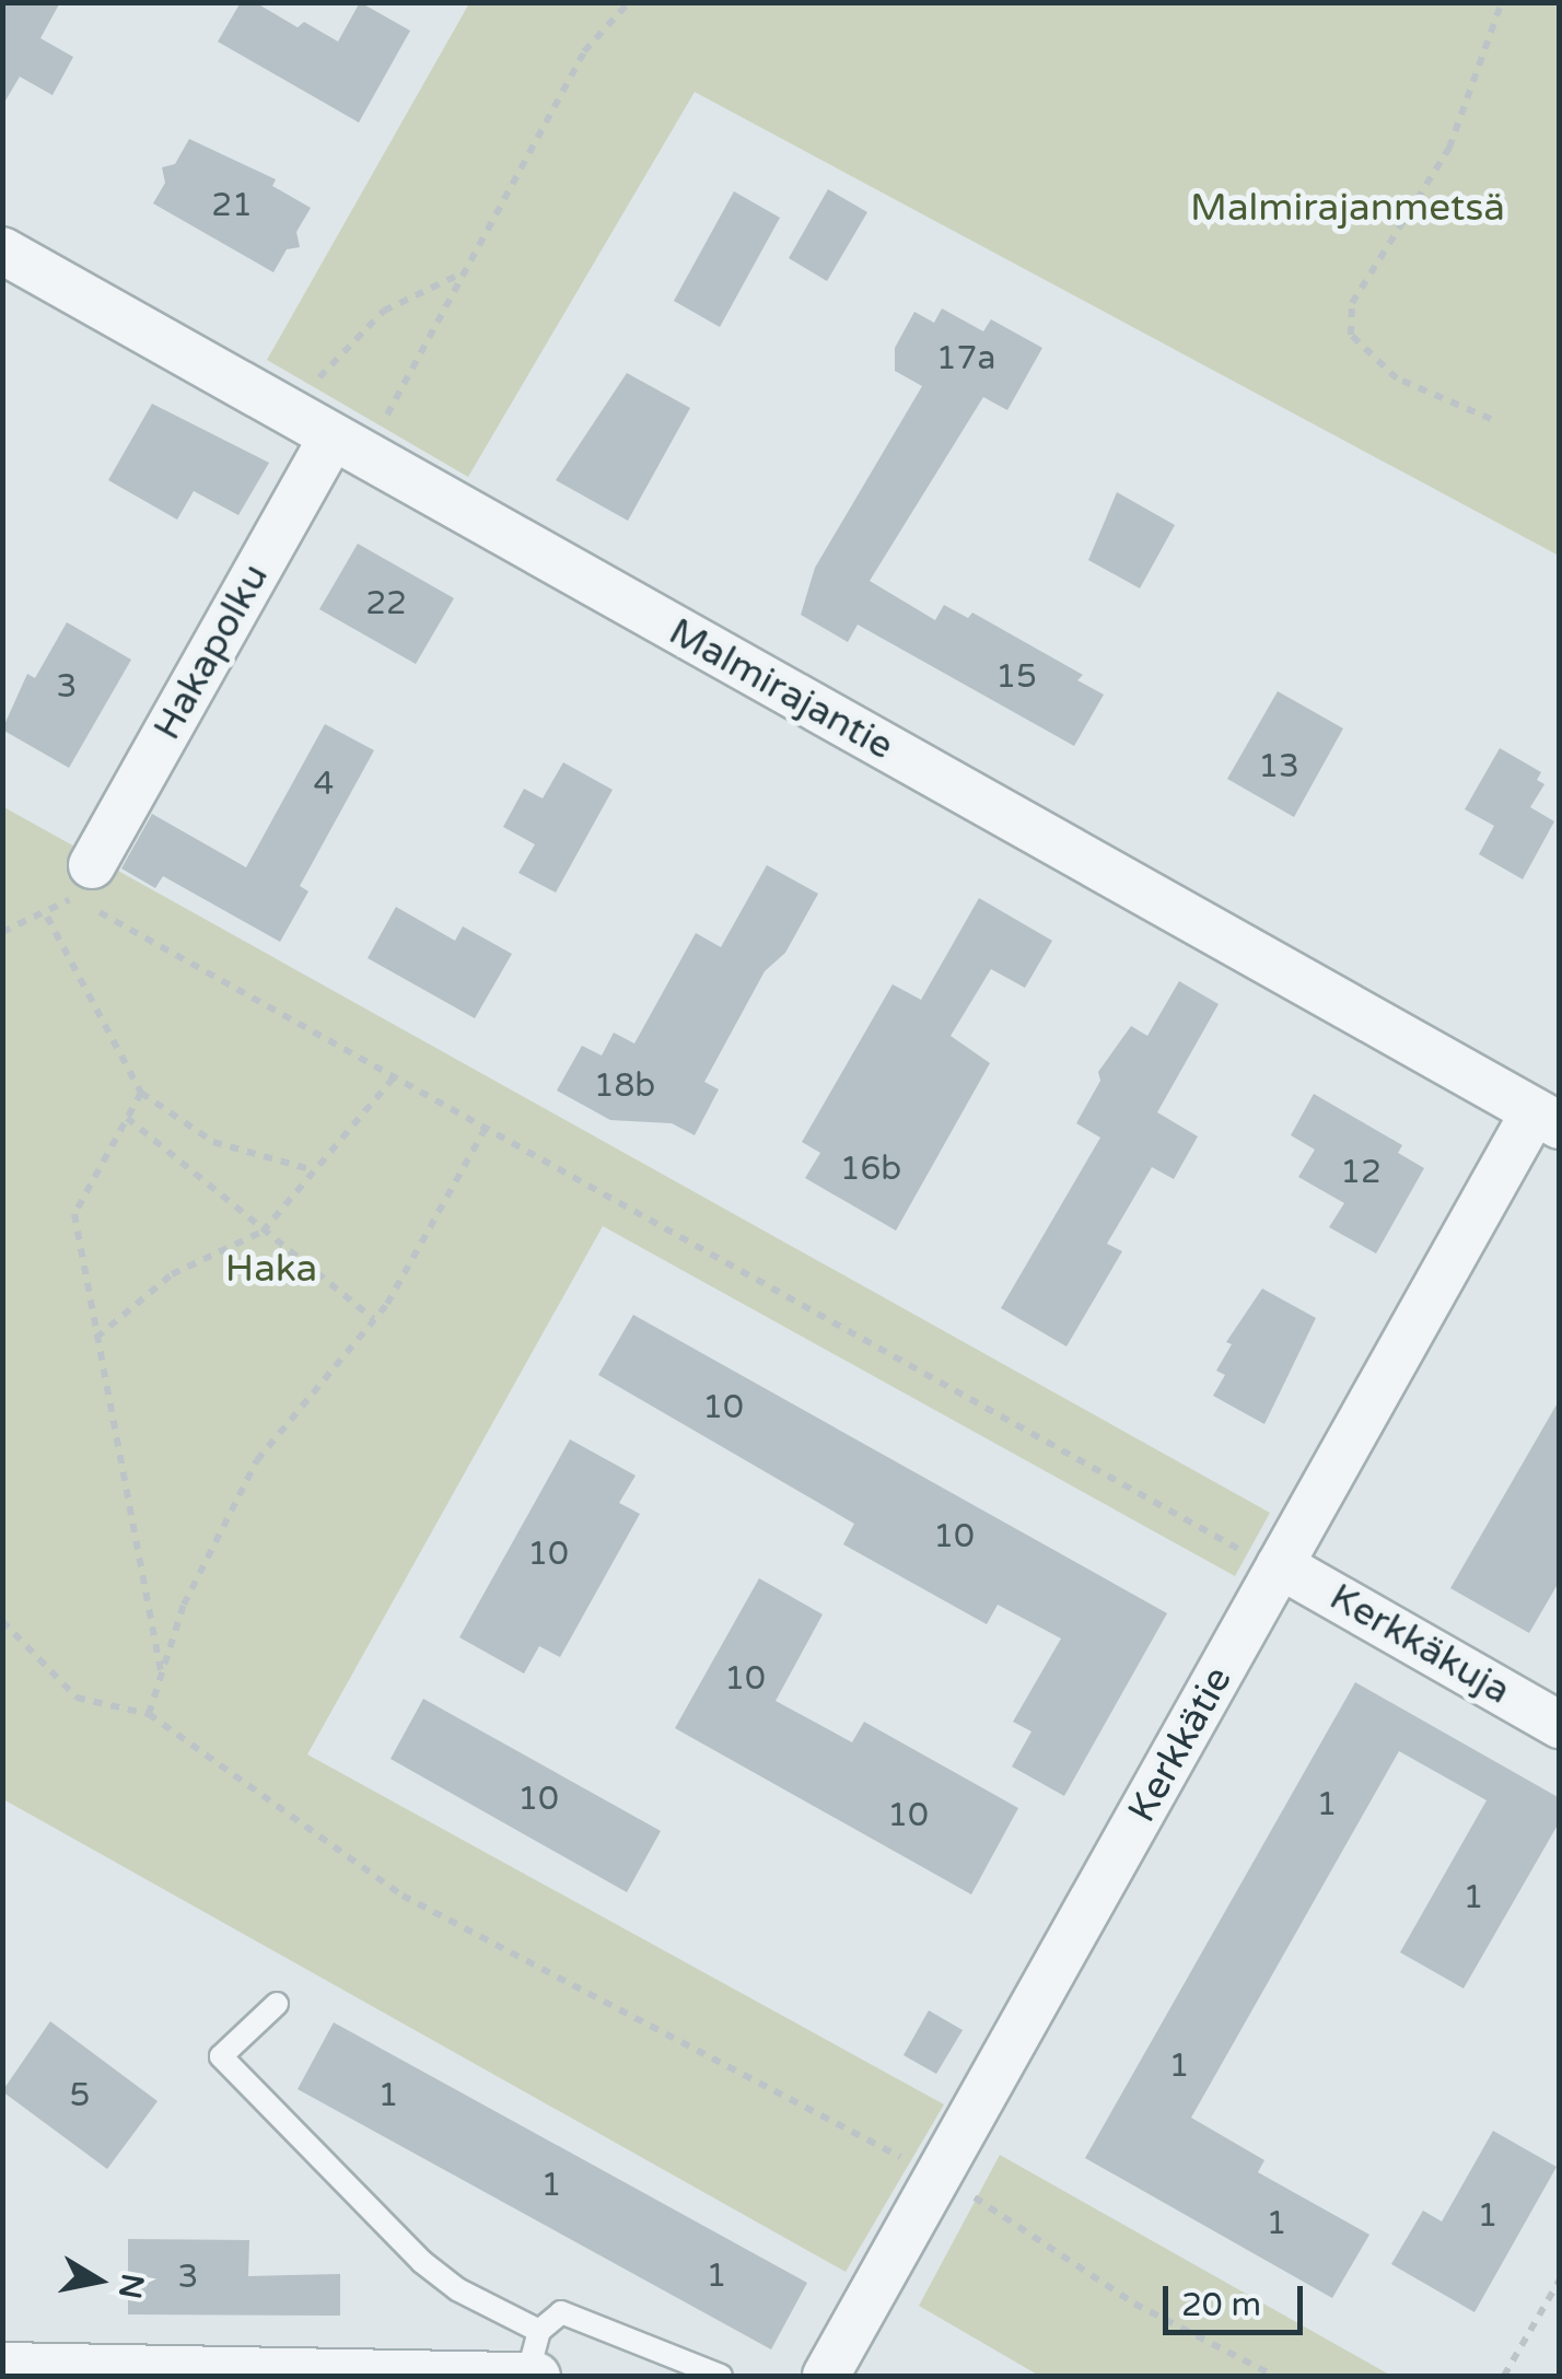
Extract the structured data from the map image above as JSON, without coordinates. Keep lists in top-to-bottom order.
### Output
{
  "streets": {
    "street": [
      "Hakapolku",
      "Malmirajantie",
      "Kerkkäkuja",
      "Kerkkätie"
    ]
  },
  "crossings": [
    ["Hakapolku", "Malmirajantie"],
    ["Malmirajantie", "Kerkkätie"],
    ["Kerkkäkuja", "Kerkkätie"]
  ],
  "parks": ["Malmirajanmetsä", "Haka"],
  "house_numbers": [
    "21",
    "17a",
    "22",
    "15",
    "3",
    "13",
    "4",
    "18b",
    "16b",
    "12",
    "10",
    "10",
    "10",
    "10",
    "10",
    "1",
    "10",
    "1",
    "1",
    "5",
    "1",
    "1",
    "1",
    "1",
    "1",
    "3"
  ],
  "scale_bar": "20 m",
  "north": "right"
}
